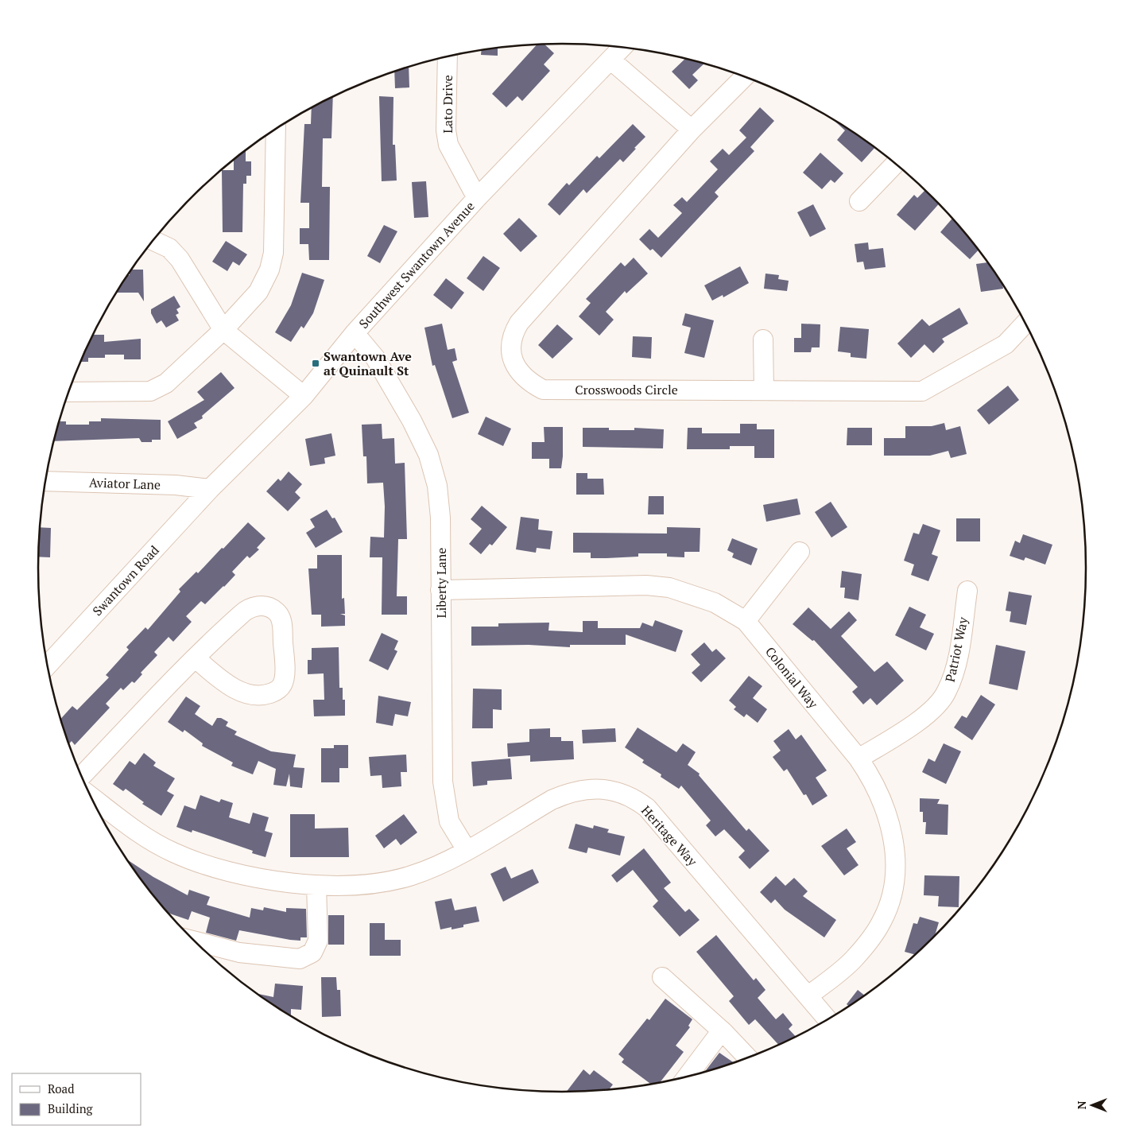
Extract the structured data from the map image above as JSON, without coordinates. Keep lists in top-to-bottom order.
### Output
{
  "streets": {
    "street": [
      "Lato Drive",
      "Southwest Swantown Avenue",
      "Crosswoods Circle",
      "Aviator Lane",
      "Swantown Road",
      "Liberty Lane",
      "Patriot Way",
      "Colonial Way",
      "Heritage Way"
    ]
  },
  "crossings": [
    ["Lato Drive", "Southwest Swantown Avenue"],
    ["Southwest Swantown Avenue", "Aviator Lane"],
    ["Southwest Swantown Avenue", "Swantown Road"],
    ["Southwest Swantown Avenue", "Liberty Lane"],
    ["Aviator Lane", "Swantown Road"],
    ["Liberty Lane", "Colonial Way"],
    ["Liberty Lane", "Heritage Way"],
    ["Patriot Way", "Colonial Way"],
    ["Colonial Way", "Heritage Way"]
  ],
  "places": {
    "transit": ["Swantown Ave at Quinault St"]
  },
  "legend": ["Road", "Building"],
  "north": "left"
}
